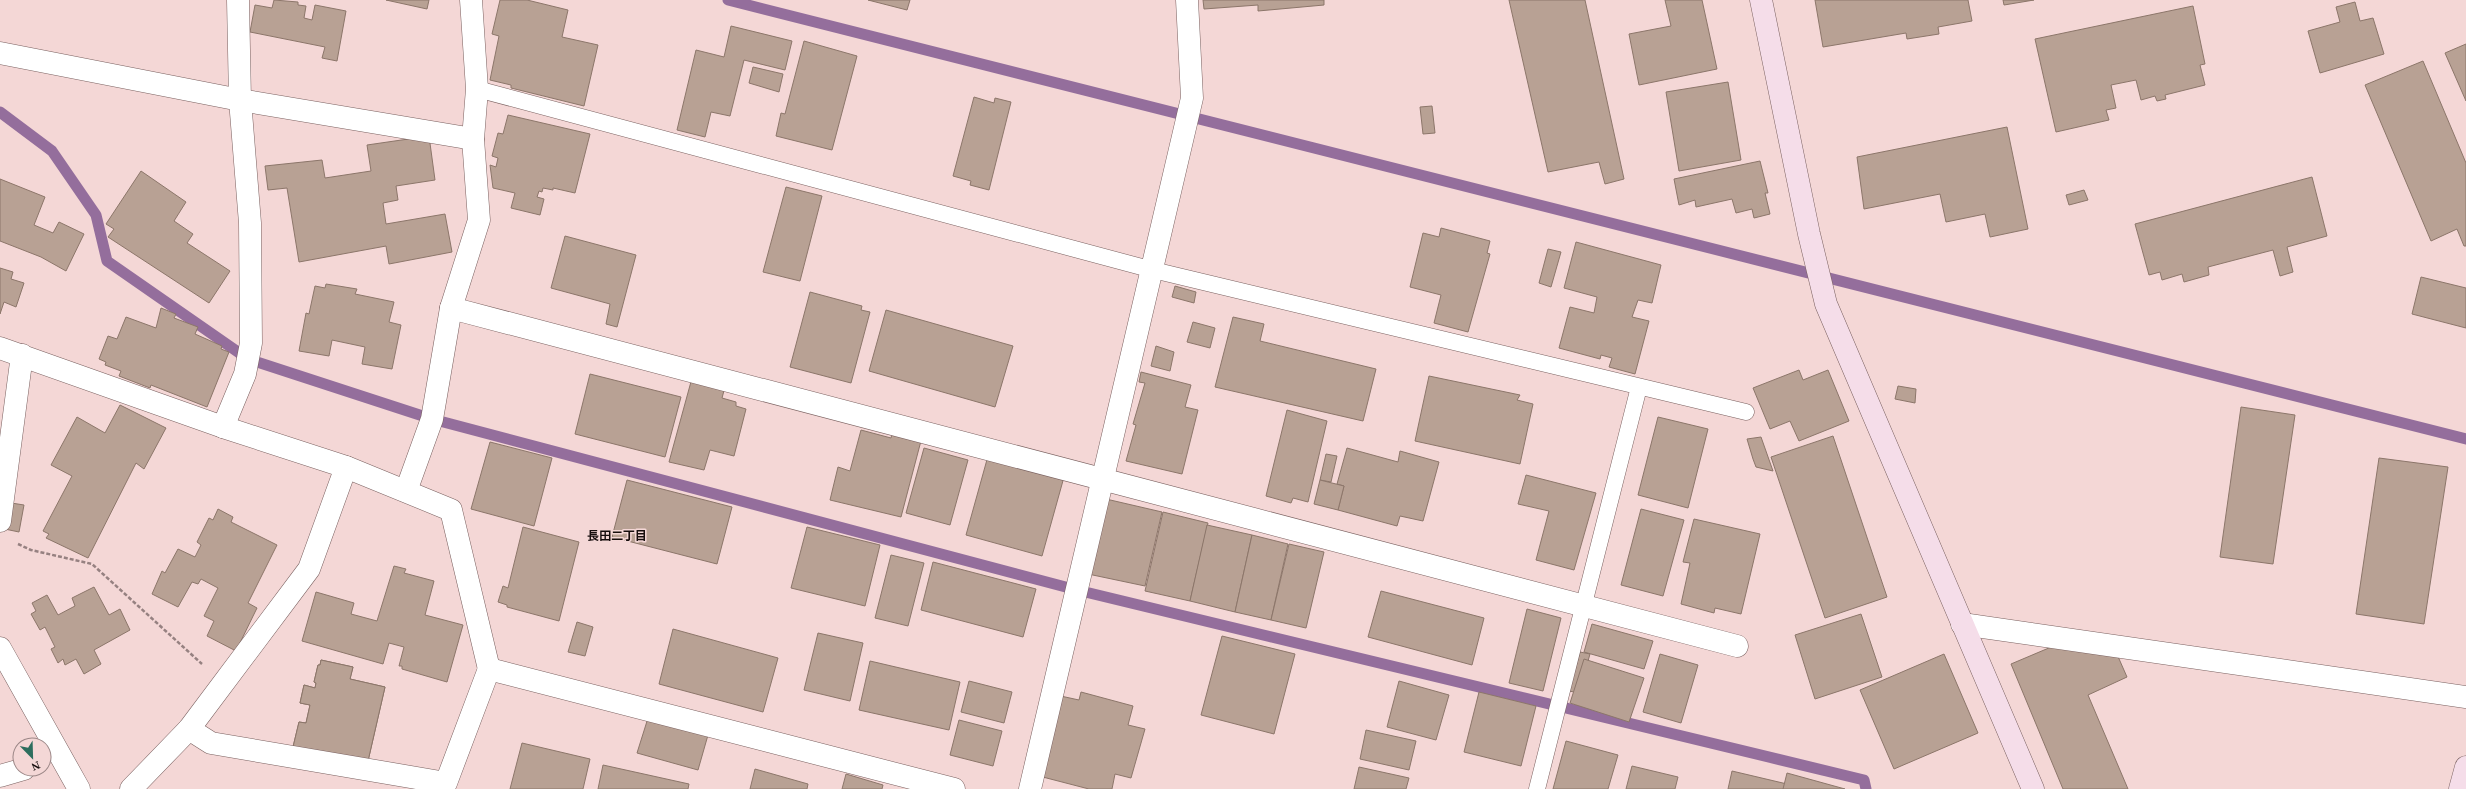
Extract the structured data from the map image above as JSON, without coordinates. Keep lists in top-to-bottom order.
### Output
{
  "districts": ["長田二丁目"],
  "north": "bottom right"
}
